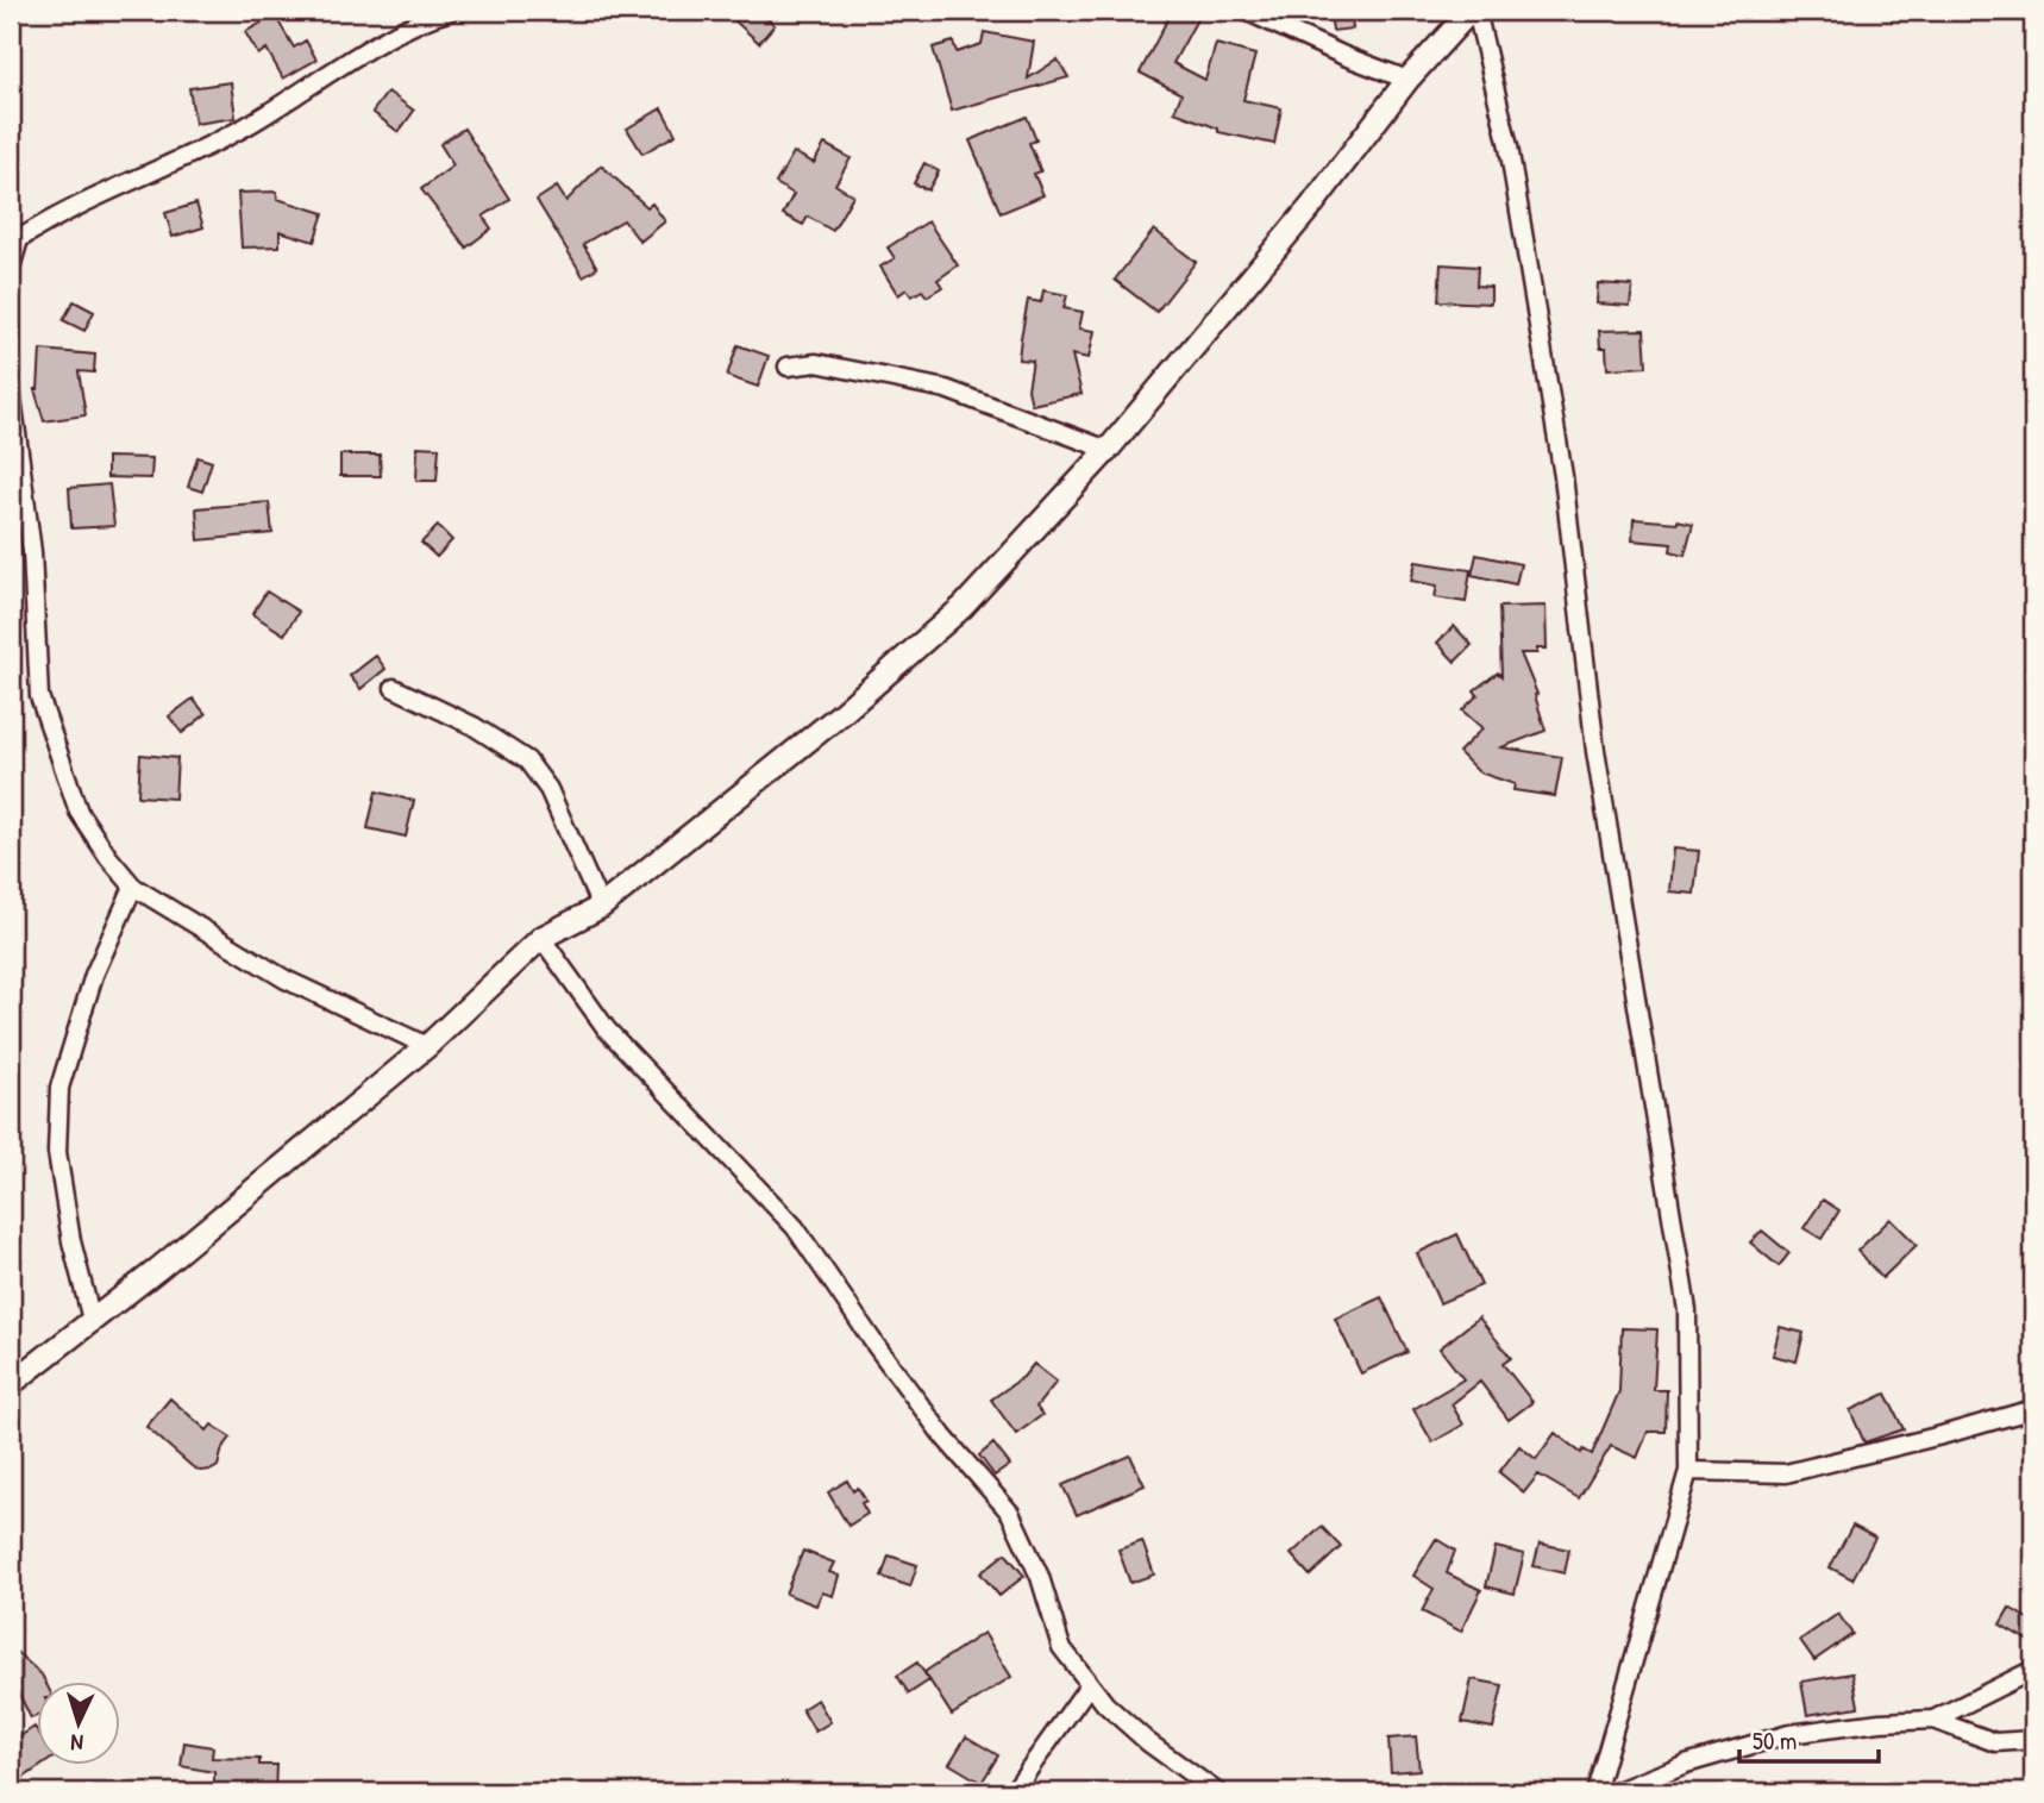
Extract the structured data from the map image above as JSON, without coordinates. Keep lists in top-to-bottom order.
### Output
{
  "scale_bar": "50 m",
  "north": "bottom"
}
